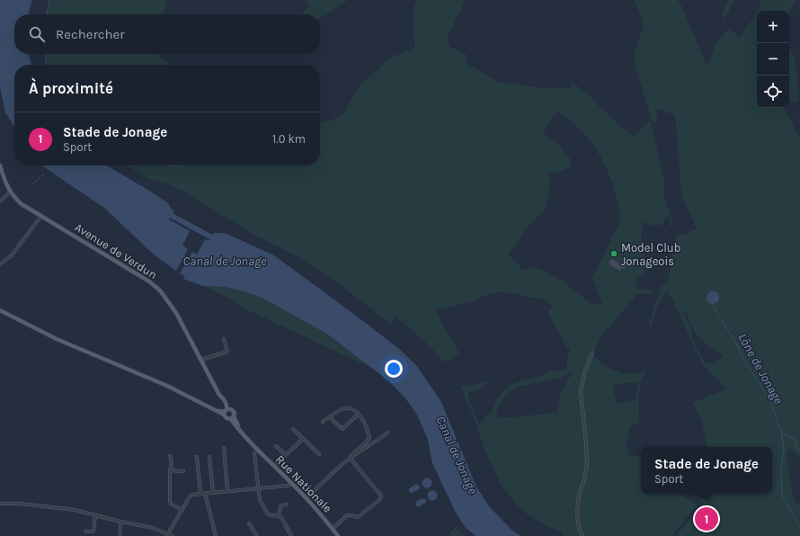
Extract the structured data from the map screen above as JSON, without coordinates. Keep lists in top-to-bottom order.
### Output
{
  "streets": {
    "main road": ["Avenue de Verdun", "Rue Nationale"]
  },
  "crossings": [
    ["Avenue de Verdun", "Rue Nationale"]
  ],
  "water": ["Canal de Jonage", "Lône de Jonage"],
  "places": ["Model Club Jonageois"],
  "page": {
    "map_buttons": ["+", "−"],
    "search": "Rechercher",
    "heading": "À proximité",
    "list": [
      {
        "mark": "1",
        "name": "Stade de Jonage",
        "note": "Sport",
        "value": "1.0 km"
      }
    ],
    "popup": ["Stade de Jonage", "Sport"],
    "pins": "1"
  }
}
